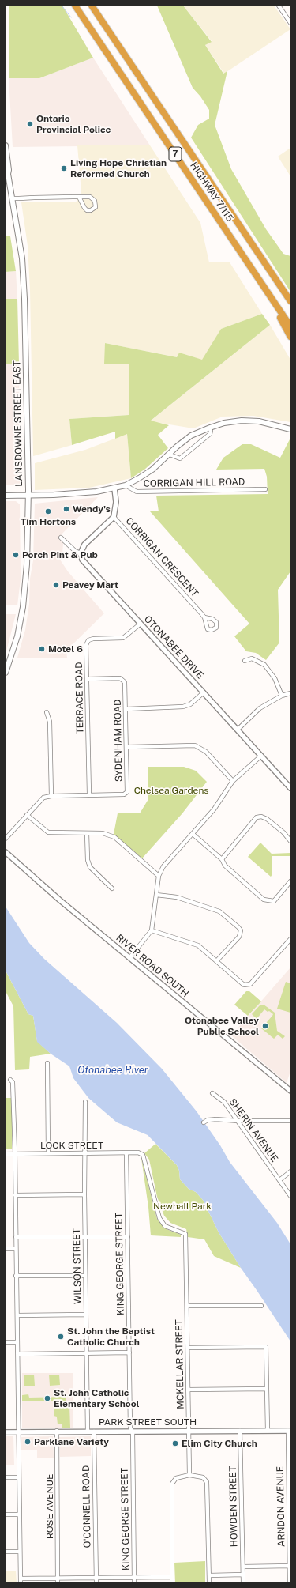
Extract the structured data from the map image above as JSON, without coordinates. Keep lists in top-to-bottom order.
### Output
{
  "streets": {
    "highway": ["7", "HIGHWAY 7/115"],
    "main road": ["LANSDOWNE STREET EAST"],
    "street": [
      "CORRIGAN HILL ROAD",
      "CORRIGAN CRESCENT",
      "OTONABEE DRIVE",
      "TERRACE ROAD",
      "SYDENHAM ROAD",
      "RIVER ROAD SOUTH",
      "SHERIN AVENUE",
      "LOCK STREET",
      "KING GEORGE STREET",
      "WILSON STREET",
      "MCKELLAR STREET",
      "PARK STREET SOUTH",
      "ROSE AVENUE",
      "O'CONNELL ROAD",
      "HOWDEN STREET",
      "ARNDON AVENUE"
    ]
  },
  "crossings": [
    ["OTONABEE DRIVE", "TERRACE ROAD"],
    ["TERRACE ROAD", "SYDENHAM ROAD"],
    ["LOCK STREET", "KING GEORGE STREET"],
    ["LOCK STREET", "WILSON STREET"],
    ["LOCK STREET", "MCKELLAR STREET"],
    ["KING GEORGE STREET", "PARK STREET SOUTH"],
    ["WILSON STREET", "PARK STREET SOUTH"],
    ["MCKELLAR STREET", "PARK STREET SOUTH"],
    ["PARK STREET SOUTH", "ROSE AVENUE"],
    ["PARK STREET SOUTH", "O'CONNELL ROAD"],
    ["PARK STREET SOUTH", "HOWDEN STREET"],
    ["PARK STREET SOUTH", "ARNDON AVENUE"]
  ],
  "water": ["Otonabee River"],
  "parks": ["Chelsea Gardens", "Newhall Park"],
  "places": [
    "Ontario Provincial Police",
    "Living Hope Christian Reformed Church",
    "Wendy's",
    "Tim Hortons",
    "Porch Pint & Pub",
    "Peavey Mart",
    "Motel 6",
    "Otonabee Valley Public School",
    "St. John the Baptist Catholic Church",
    "St. John Catholic Elementary School",
    "Parklane Variety",
    "Elim City Church"
  ]
}
